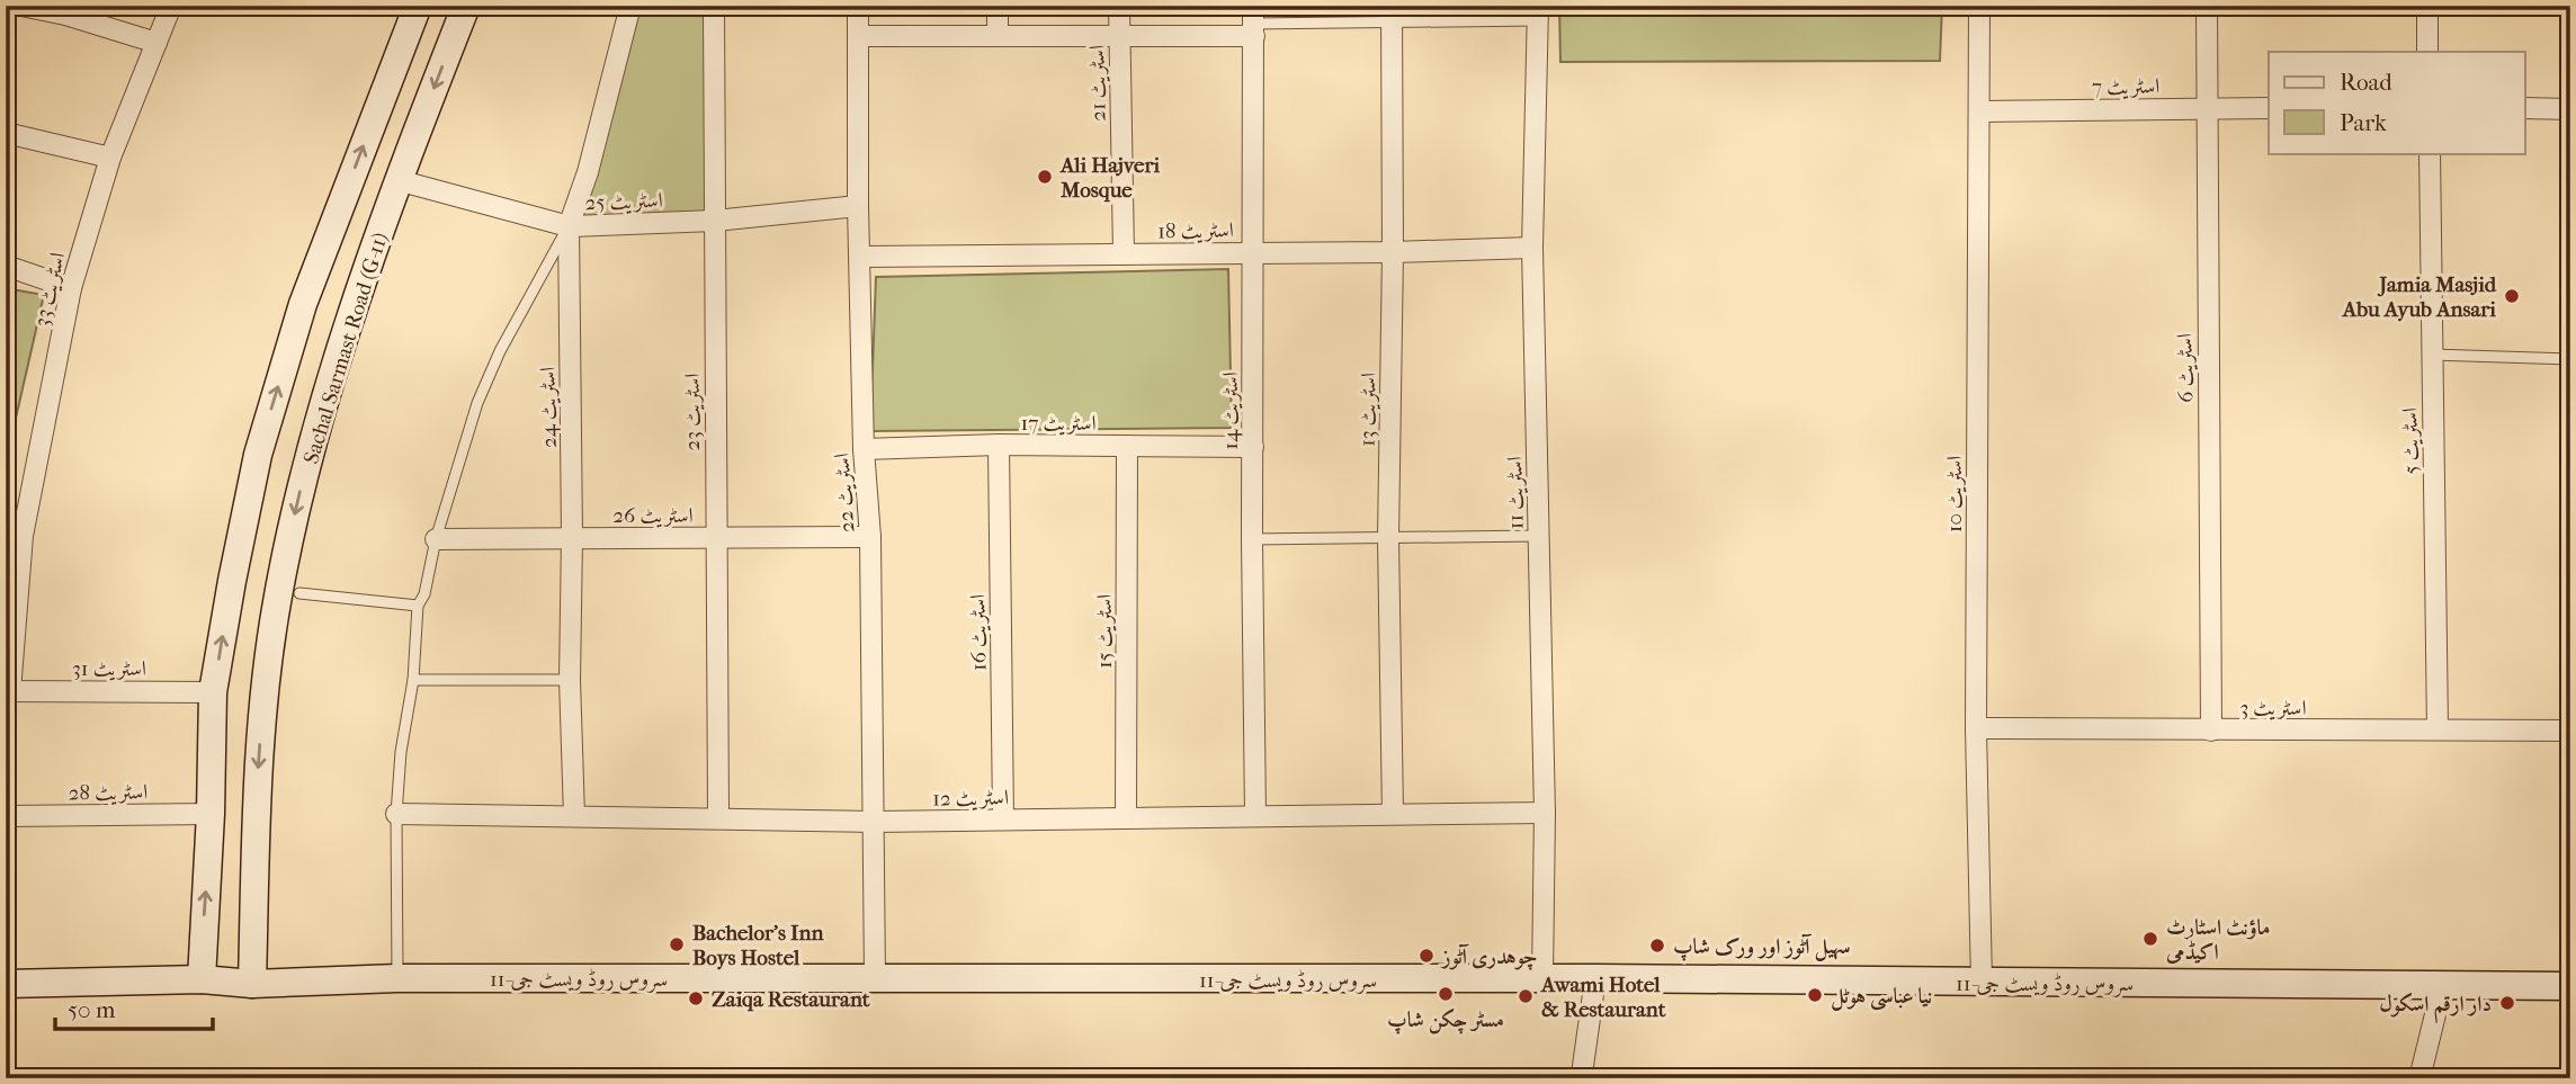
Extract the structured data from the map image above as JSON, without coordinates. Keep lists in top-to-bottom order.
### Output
{
  "streets": {
    "main road": ["Sachal Sarmast Road (G-11)", "سروس روڈ ویسٹ جی-11"],
    "street": [
      "اسٹریٹ 21",
      "اسٹریٹ 7",
      "اسٹریٹ 25",
      "اسٹریٹ 18",
      "اسٹریٹ 33",
      "اسٹریٹ 6",
      "اسٹریٹ 24",
      "اسٹریٹ 13",
      "اسٹریٹ 14",
      "اسٹریٹ 23",
      "اسٹریٹ 17",
      "اسٹریٹ 5",
      "اسٹریٹ 22",
      "اسٹریٹ 11",
      "اسٹریٹ 10",
      "اسٹریٹ 26",
      "اسٹریٹ 15",
      "اسٹریٹ 16",
      "اسٹریٹ 31",
      "اسٹریٹ 3",
      "اسٹریٹ 28",
      "اسٹریٹ 12"
    ]
  },
  "crossings": [
    ["اسٹریٹ 21", "اسٹریٹ 18"],
    ["اسٹریٹ 7", "اسٹریٹ 6"],
    ["اسٹریٹ 7", "اسٹریٹ 10"],
    ["اسٹریٹ 25", "Sachal Sarmast Road (G-11)"],
    ["اسٹریٹ 25", "اسٹریٹ 24"],
    ["اسٹریٹ 25", "اسٹریٹ 23"],
    ["اسٹریٹ 25", "اسٹریٹ 22"],
    ["اسٹریٹ 18", "اسٹریٹ 13"],
    ["اسٹریٹ 18", "اسٹریٹ 14"],
    ["اسٹریٹ 18", "اسٹریٹ 22"],
    ["اسٹریٹ 18", "اسٹریٹ 11"],
    ["اسٹریٹ 33", "اسٹریٹ 31"],
    ["Sachal Sarmast Road (G-11)", "سروس روڈ ویسٹ جی-11"],
    ["اسٹریٹ 6", "اسٹریٹ 3"],
    ["اسٹریٹ 24", "اسٹریٹ 26"],
    ["اسٹریٹ 24", "اسٹریٹ 12"],
    ["اسٹریٹ 13", "اسٹریٹ 12"],
    ["اسٹریٹ 14", "اسٹریٹ 17"],
    ["اسٹریٹ 14", "اسٹریٹ 12"],
    ["اسٹریٹ 23", "اسٹریٹ 26"],
    ["اسٹریٹ 23", "اسٹریٹ 12"],
    ["اسٹریٹ 17", "اسٹریٹ 22"],
    ["اسٹریٹ 17", "اسٹریٹ 15"],
    ["اسٹریٹ 17", "اسٹریٹ 16"],
    ["اسٹریٹ 5", "اسٹریٹ 3"],
    ["اسٹریٹ 22", "اسٹریٹ 26"],
    ["اسٹریٹ 22", "اسٹریٹ 12"],
    ["اسٹریٹ 22", "سروس روڈ ویسٹ جی-11"],
    ["اسٹریٹ 11", "اسٹریٹ 12"],
    ["اسٹریٹ 11", "سروس روڈ ویسٹ جی-11"],
    ["اسٹریٹ 10", "اسٹریٹ 3"],
    ["اسٹریٹ 10", "سروس روڈ ویسٹ جی-11"],
    ["اسٹریٹ 15", "اسٹریٹ 12"],
    ["اسٹریٹ 16", "اسٹریٹ 12"]
  ],
  "places": [
    "Ali Hajveri Mosque",
    "Jamia Masjid Abu Ayub Ansari",
    "ماؤنٹ اسٹارٹ اکیڈمی",
    "Bachelor's Inn Boys Hostel",
    "سہیل آٹوز اور ورک شاپ",
    "چوہدری آٹوز",
    "مسٹر چکن شاپ",
    "نیا عباسی ہوٹل",
    "Awami Hotel & Restaurant",
    "Zaiqa Restaurant",
    "دار ارقم اسکول"
  ],
  "legend": ["Road", "Park"],
  "scale_bar": "50 m"
}
